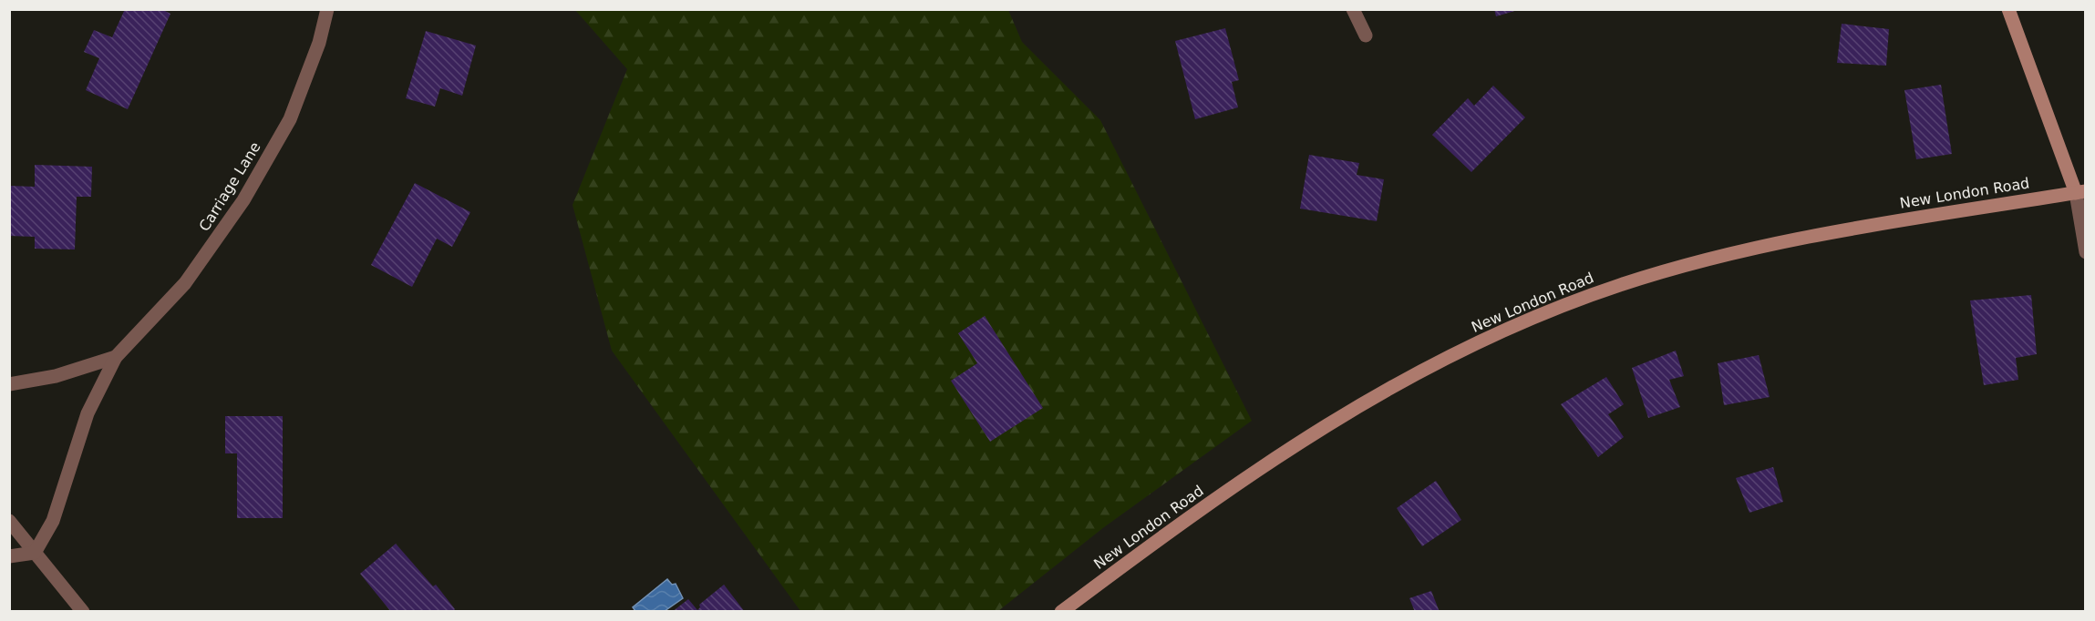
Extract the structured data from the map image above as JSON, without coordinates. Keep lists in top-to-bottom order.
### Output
{
  "streets": {
    "main road": ["New London Road"],
    "street": ["Carriage Lane"]
  }
}
